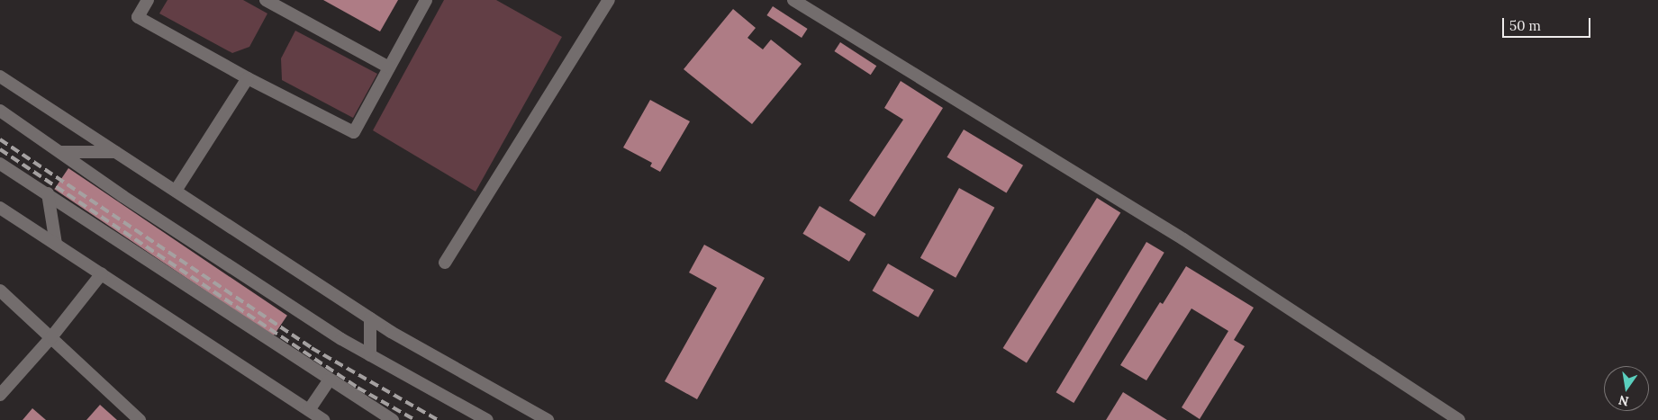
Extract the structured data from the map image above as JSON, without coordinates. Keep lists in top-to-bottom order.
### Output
{
  "scale_bar": "50 m",
  "north": "bottom"
}
